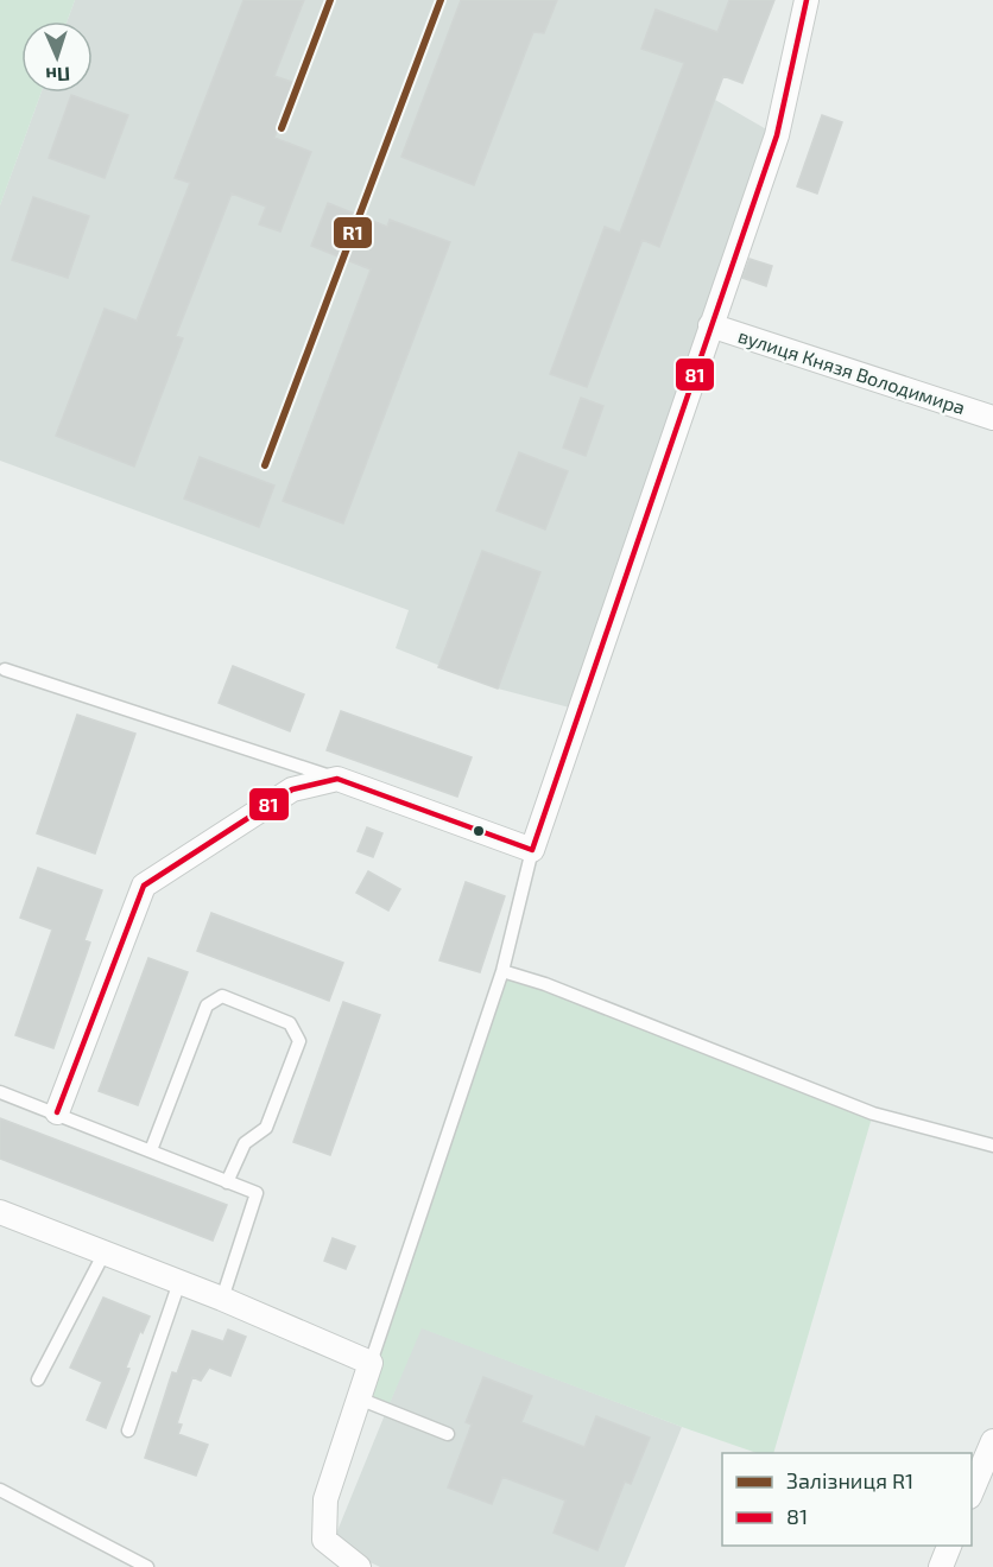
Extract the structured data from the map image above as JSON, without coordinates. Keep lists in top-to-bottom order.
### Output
{
  "streets": {
    "street": ["вулиця Князя Володимира"]
  },
  "lines": ["rail line R1", "transit line 81"],
  "legend": ["Залізниця R1", "81"],
  "north": "bottom"
}
